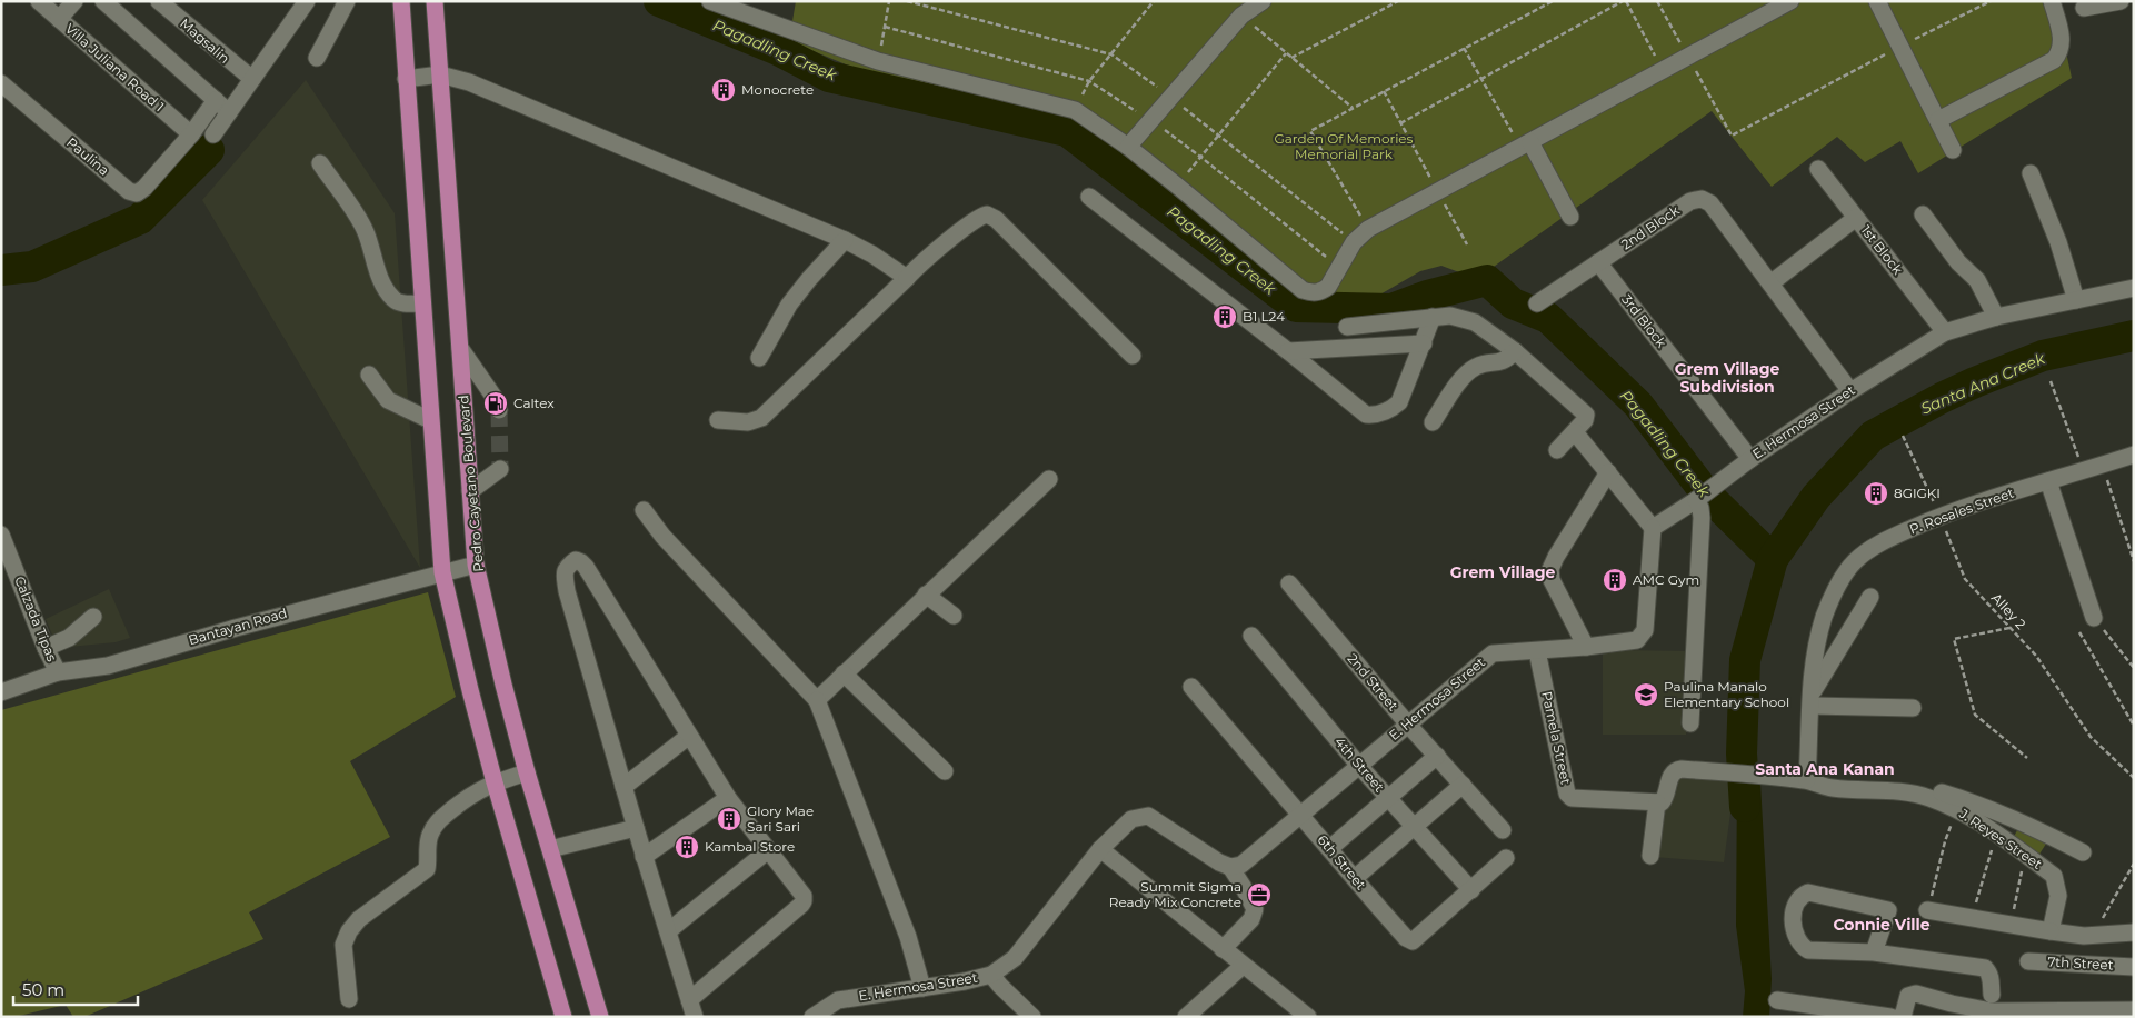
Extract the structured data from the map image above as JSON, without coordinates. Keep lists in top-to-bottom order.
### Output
{
  "streets": {
    "main road": ["Pedro Cayetano Boulevard"],
    "street": [
      "Magsalin",
      "Villa Juliana Road 1",
      "Paulina",
      "2nd Block",
      "1st Block",
      "3rd Block",
      "E. Hermosa Street",
      "P. Rosales Street",
      "Calzada Tipas",
      "Bantayan Road",
      "2nd Street",
      "Pamela Street",
      "4th Street",
      "J. Reyes Street",
      "6th Street",
      "7th Street"
    ],
    "path": ["Alley 2"]
  },
  "crossings": [
    ["Villa Juliana Road 1", "Paulina"],
    ["2nd Block", "3rd Block"],
    ["2nd Block", "E. Hermosa Street"],
    ["1st Block", "E. Hermosa Street"],
    ["3rd Block", "E. Hermosa Street"],
    ["E. Hermosa Street", "2nd Street"],
    ["E. Hermosa Street", "Pamela Street"],
    ["E. Hermosa Street", "4th Street"],
    ["E. Hermosa Street", "6th Street"],
    ["Pedro Cayetano Boulevard", "Bantayan Road"],
    ["P. Rosales Street", "Alley 2"],
    ["P. Rosales Street", "J. Reyes Street"],
    ["Calzada Tipas", "Bantayan Road"],
    ["4th Street", "6th Street"]
  ],
  "districts": [
    "Grem Village Subdivision",
    "Grem Village",
    "Santa Ana Kanan",
    "Connie Ville"
  ],
  "water": ["Pagadling Creek", "Santa Ana Creek"],
  "parks": ["Garden Of Memories Memorial Park"],
  "places": {
    "building": [
      "Monocrete",
      "B1 L24",
      "8GIGKI",
      "AMC Gym",
      "Glory Mae Sari Sari",
      "Kambal Store"
    ],
    "fuel station": ["Caltex"],
    "school or university": ["Paulina Manalo Elementary School"],
    "office": ["Summit Sigma Ready Mix Concrete"]
  },
  "scale_bar": "50 m"
}
